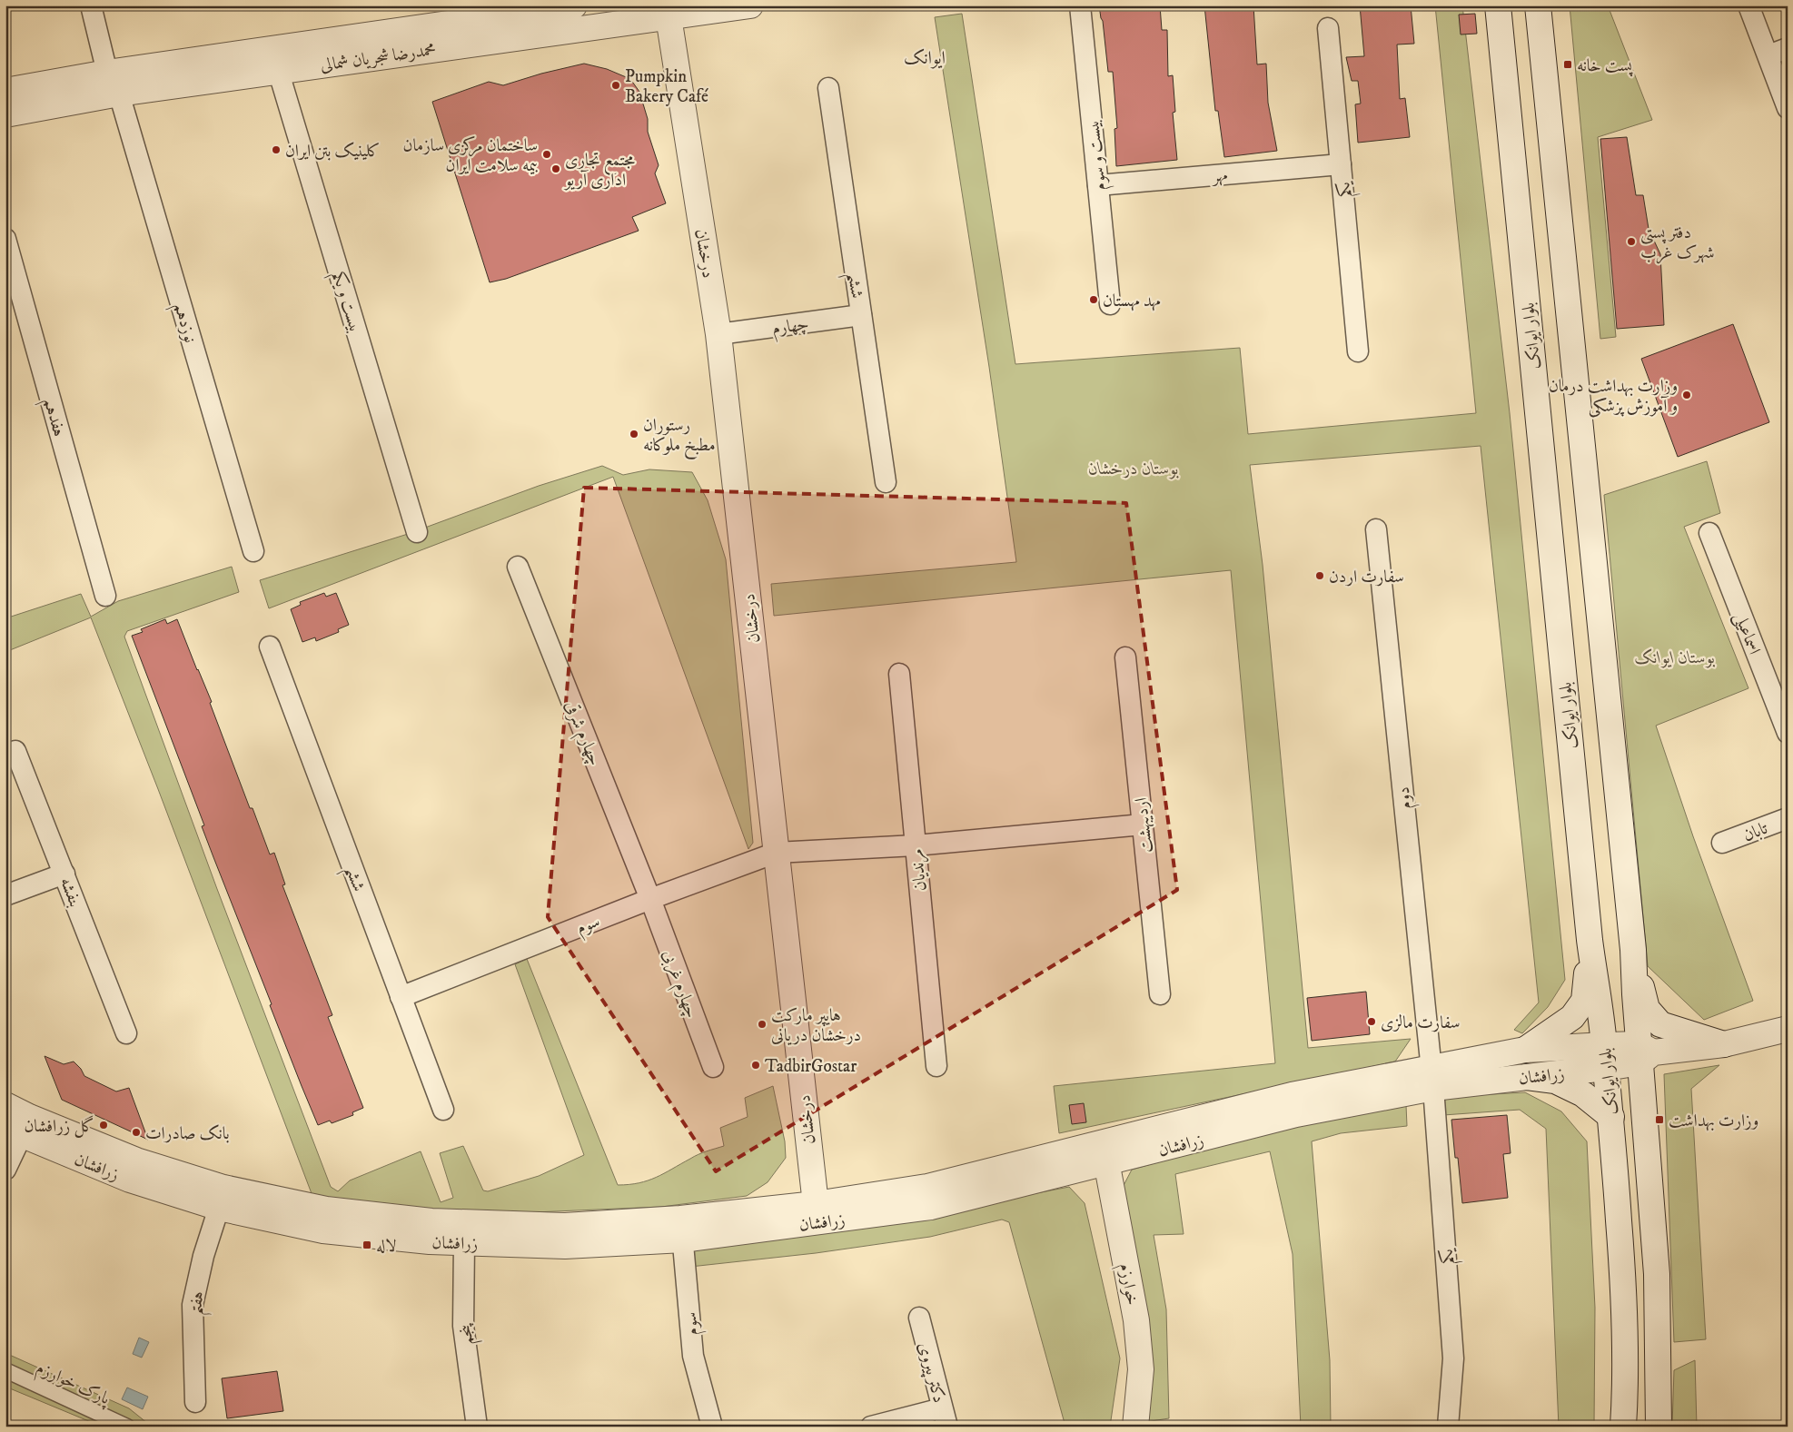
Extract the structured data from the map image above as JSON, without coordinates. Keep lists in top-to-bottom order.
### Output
{
  "streets": {
    "street": [
      "محمدرضا شجریان شمالی",
      "بیست و سوم",
      "مهر",
      "یکم",
      "درخشان",
      "ششم",
      "بیست و یکم",
      "نوزدهم",
      "چهارم",
      "بلوار ایوانک",
      "هفدهم",
      "اسماعیلی",
      "چهارم شرقی",
      "دوم",
      "اردیبهشت",
      "تابان",
      "مرنديان",
      "بنفشه",
      "سوم",
      "چهارم غربی",
      "زرافشان",
      "خوارزم",
      "هفتم",
      "پنجم",
      "دکتر پیروی",
      "پارک خوارزم"
    ]
  },
  "crossings": [
    ["محمدرضا شجریان شمالی", "درخشان"],
    ["محمدرضا شجریان شمالی", "بیست و یکم"],
    ["محمدرضا شجریان شمالی", "نوزدهم"],
    ["بیست و سوم", "مهر"],
    ["مهر", "یکم"],
    ["یکم", "دوم"],
    ["یکم", "زرافشان"],
    ["درخشان", "چهارم"],
    ["درخشان", "سوم"],
    ["درخشان", "زرافشان"],
    ["ششم", "چهارم"],
    ["ششم", "سوم"],
    ["بلوار ایوانک", "زرافشان"],
    ["چهارم شرقی", "سوم"],
    ["چهارم شرقی", "چهارم غربی"],
    ["دوم", "زرافشان"],
    ["اردیبهشت", "سوم"],
    ["مرنديان", "سوم"],
    ["سوم", "چهارم غربی"],
    ["سوم", "زرافشان"],
    ["زرافشان", "خوارزم"],
    ["زرافشان", "هفتم"],
    ["زرافشان", "پنجم"]
  ],
  "districts": ["ایوانک"],
  "parks": ["بوستان درخشان", "بوستان ایوانک"],
  "places": {
    "transit": ["پست خانه", "وزارت بهداشت", "لاله"],
    "other": [
      "Pumpkin Bakery Café",
      "کلینیک بتن ایران",
      "ساختمان مرکزی سازمان بیمه سلامت ایران",
      "مجتمع تجاری اداری آريو",
      "دفتر پستی شهرک غرب",
      "مهد مهستان",
      "وزارت بهداشت درمان و آموزش پزشکی",
      "رستوران مطبخ ملوکانه",
      "سفارت اردن",
      "سفارت مالزی",
      "هایپر مارکت درخشان دریانی",
      "TadbirGostar",
      "گل زرافشان",
      "بانک صادرات"
    ]
  }
}
